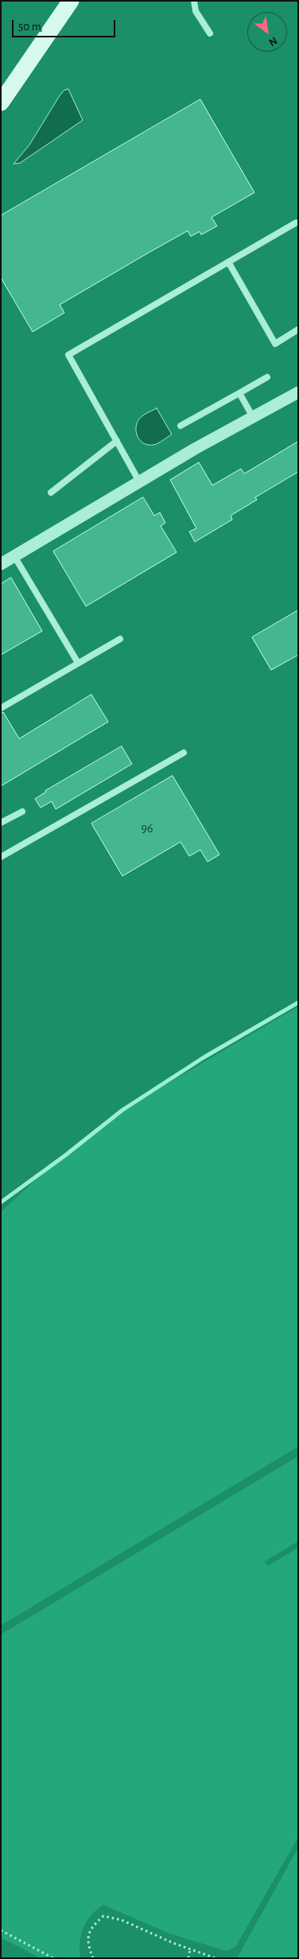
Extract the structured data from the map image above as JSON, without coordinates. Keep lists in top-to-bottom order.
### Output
{
  "house_numbers": ["96"],
  "scale_bar": "50 m",
  "north": "bottom right"
}
